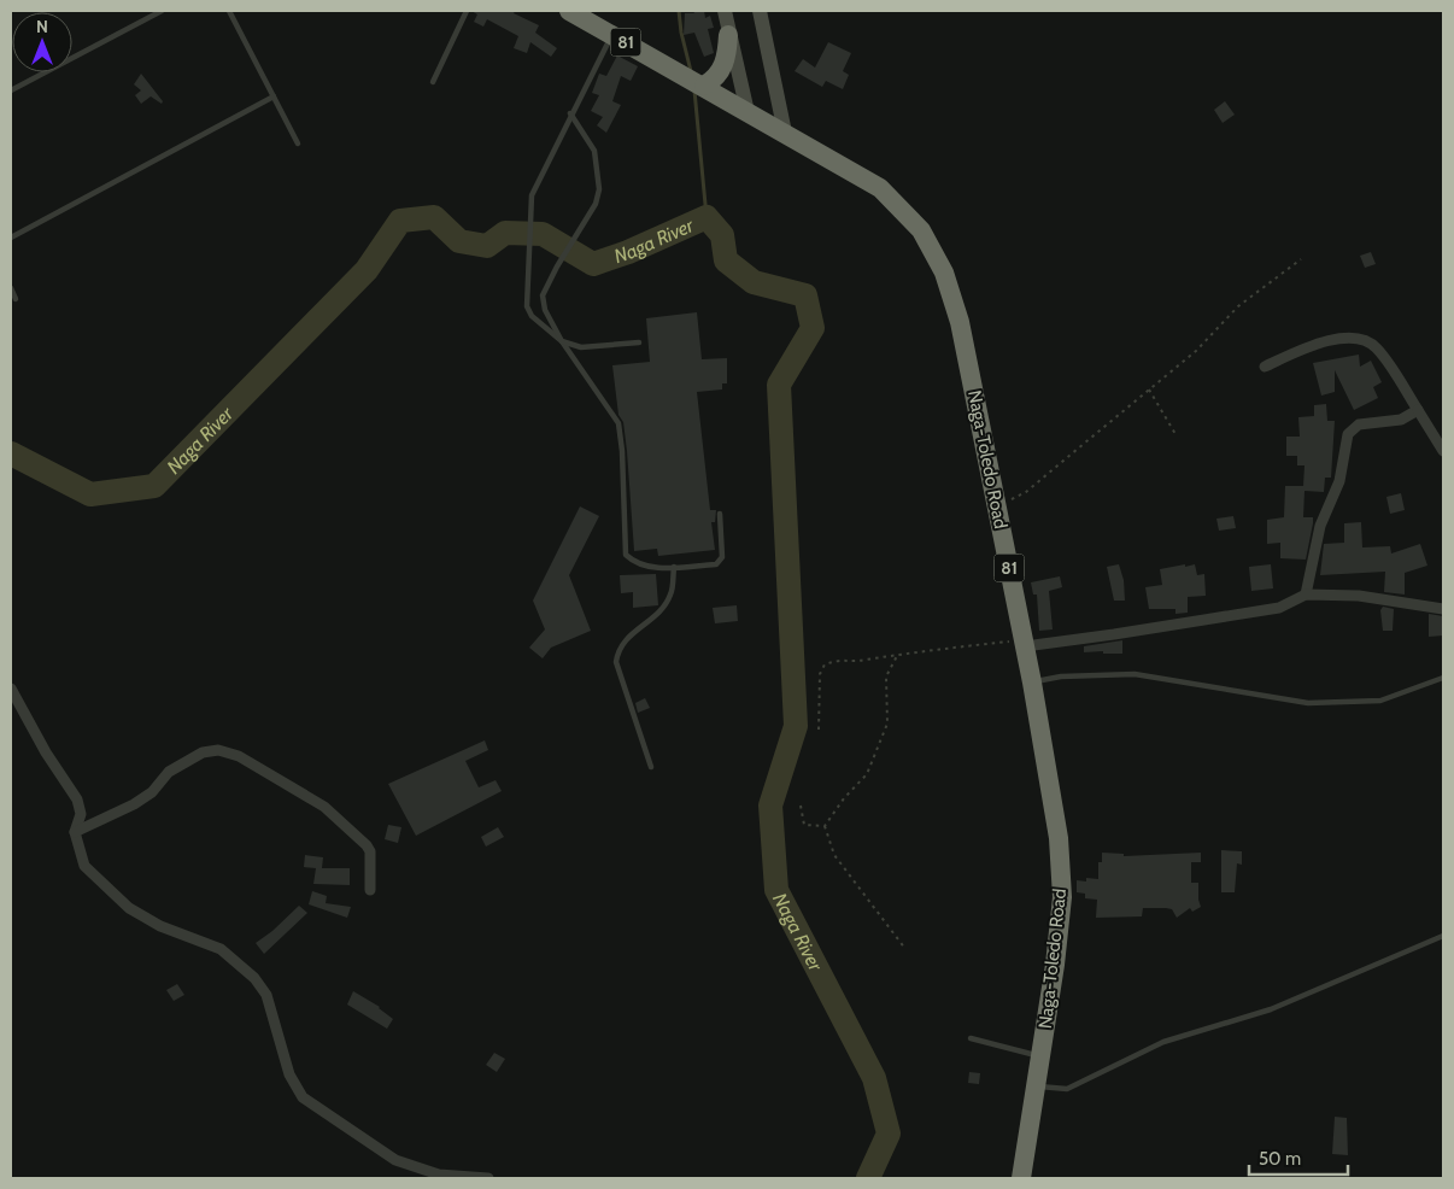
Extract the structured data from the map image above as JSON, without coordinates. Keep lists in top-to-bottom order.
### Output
{
  "streets": {
    "highway": ["81", "Naga-Toledo Road"]
  },
  "water": ["Naga River"],
  "scale_bar": "50 m",
  "north": "top"
}
